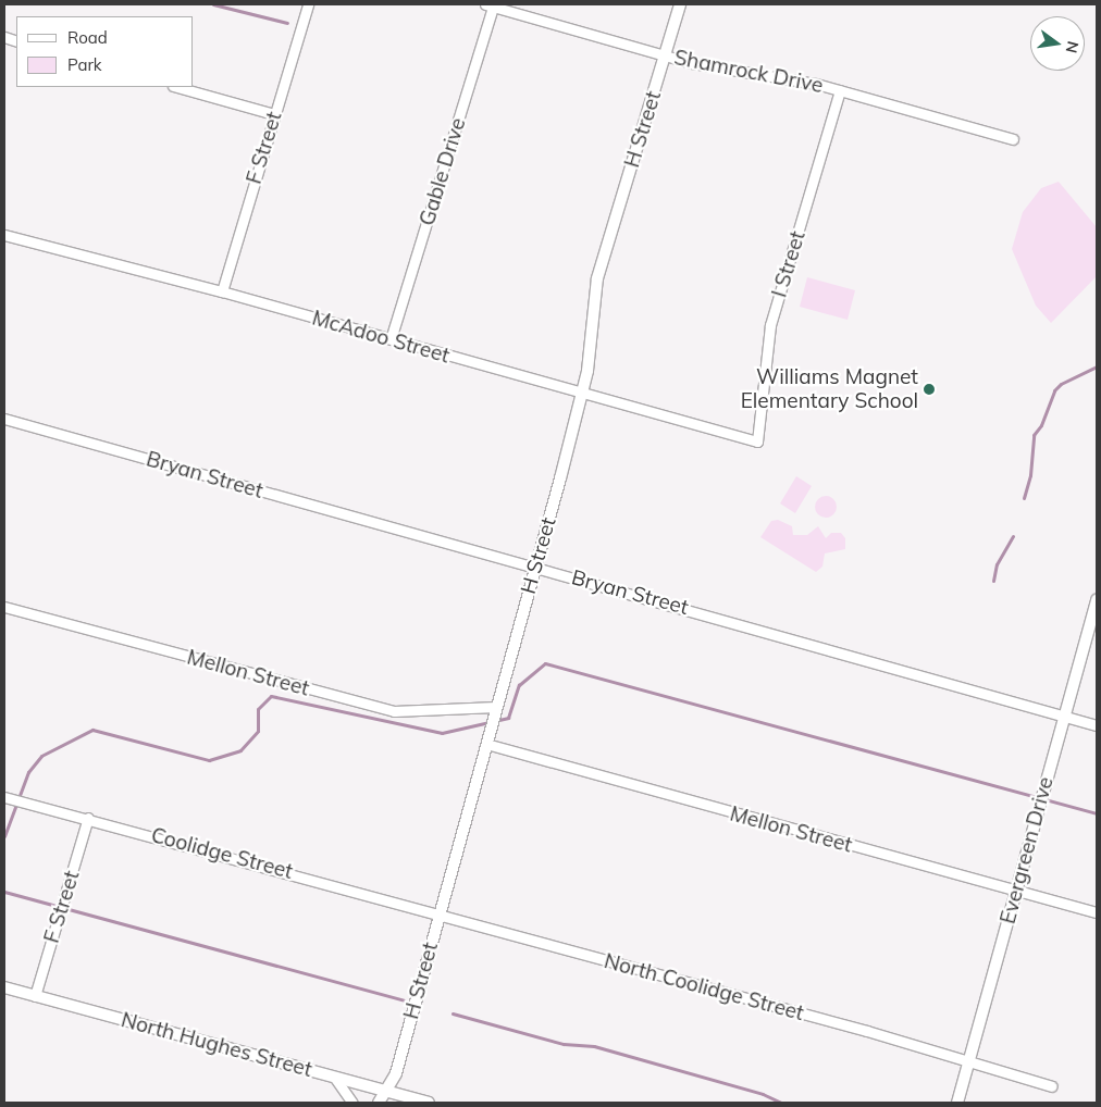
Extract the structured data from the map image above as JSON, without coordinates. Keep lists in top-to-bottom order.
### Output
{
  "streets": {
    "street": [
      "Shamrock Drive",
      "H Street",
      "F Street",
      "Gable Drive",
      "I Street",
      "McAdoo Street",
      "Bryan Street",
      "Mellon Street",
      "Evergreen Drive",
      "Coolidge Street",
      "North Coolidge Street",
      "North Hughes Street"
    ]
  },
  "crossings": [
    ["Shamrock Drive", "H Street"],
    ["Shamrock Drive", "Gable Drive"],
    ["Shamrock Drive", "I Street"],
    ["H Street", "McAdoo Street"],
    ["H Street", "Bryan Street"],
    ["H Street", "Mellon Street"],
    ["H Street", "Coolidge Street"],
    ["H Street", "North Coolidge Street"],
    ["H Street", "North Hughes Street"],
    ["F Street", "McAdoo Street"],
    ["F Street", "Coolidge Street"],
    ["F Street", "North Hughes Street"],
    ["Gable Drive", "McAdoo Street"],
    ["I Street", "McAdoo Street"],
    ["Bryan Street", "Evergreen Drive"],
    ["Mellon Street", "Evergreen Drive"],
    ["Evergreen Drive", "North Coolidge Street"],
    ["Coolidge Street", "North Coolidge Street"]
  ],
  "places": ["Williams Magnet Elementary School"],
  "legend": ["Road", "Park"],
  "north": "right"
}
